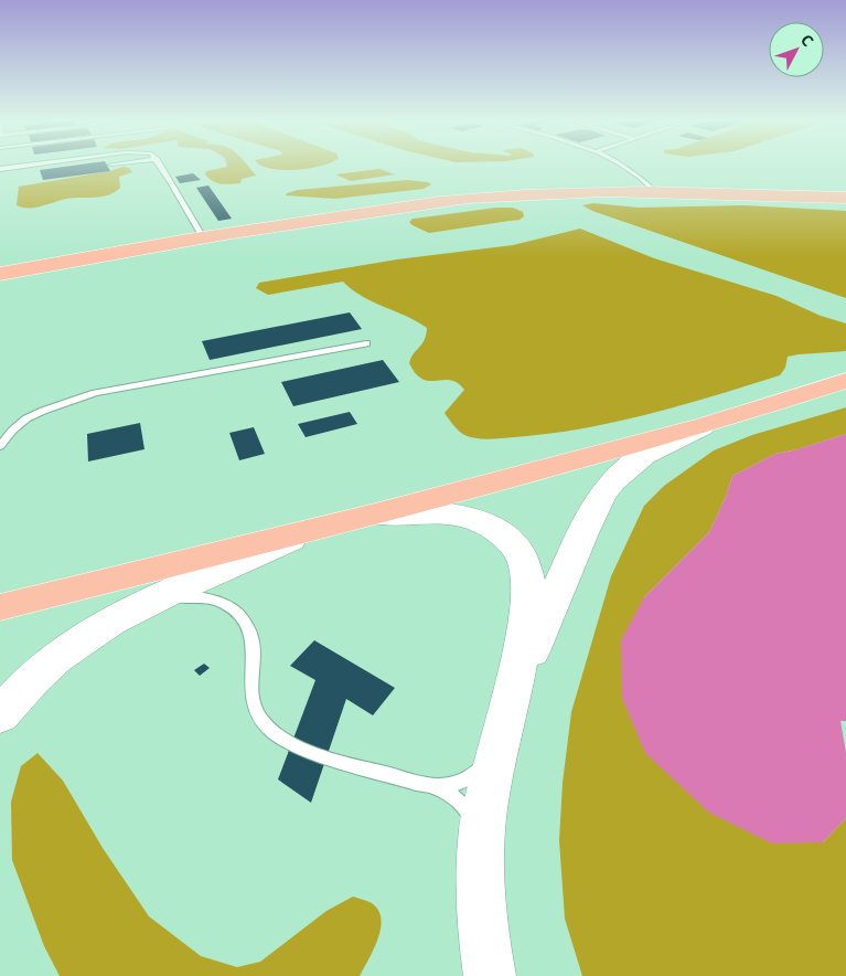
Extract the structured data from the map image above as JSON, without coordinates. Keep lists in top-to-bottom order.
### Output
{
  "north": "top right"
}
